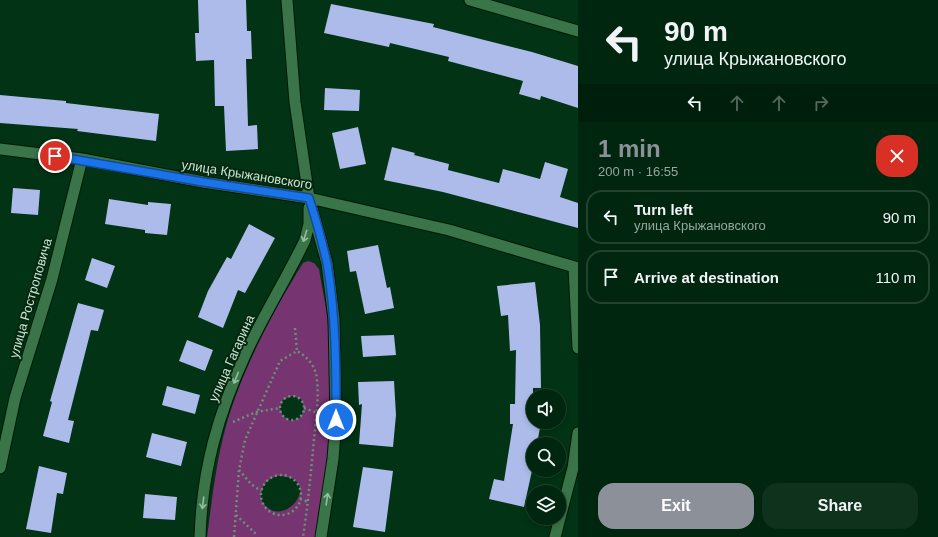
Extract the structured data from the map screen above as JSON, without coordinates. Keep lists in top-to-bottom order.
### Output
{
  "streets": {
    "street": ["улица Крыжановского", "улица Ростроповича", "улица Гагарина"]
  },
  "crossings": [
    ["улица Крыжановского", "улица Ростроповича"],
    ["улица Крыжановского", "улица Гагарина"]
  ],
  "page": {
    "turn": ["90 m", "улица Крыжановского"],
    "heading": ["1 min", "200 m · 16:55"],
    "list": [
      {
        "name": "Turn left",
        "note": "улица Крыжановского",
        "value": "90 m"
      },
      {
        "name": "Arrive at destination",
        "value": "110 m"
      }
    ],
    "buttons": ["Exit", "Share"]
  }
}
